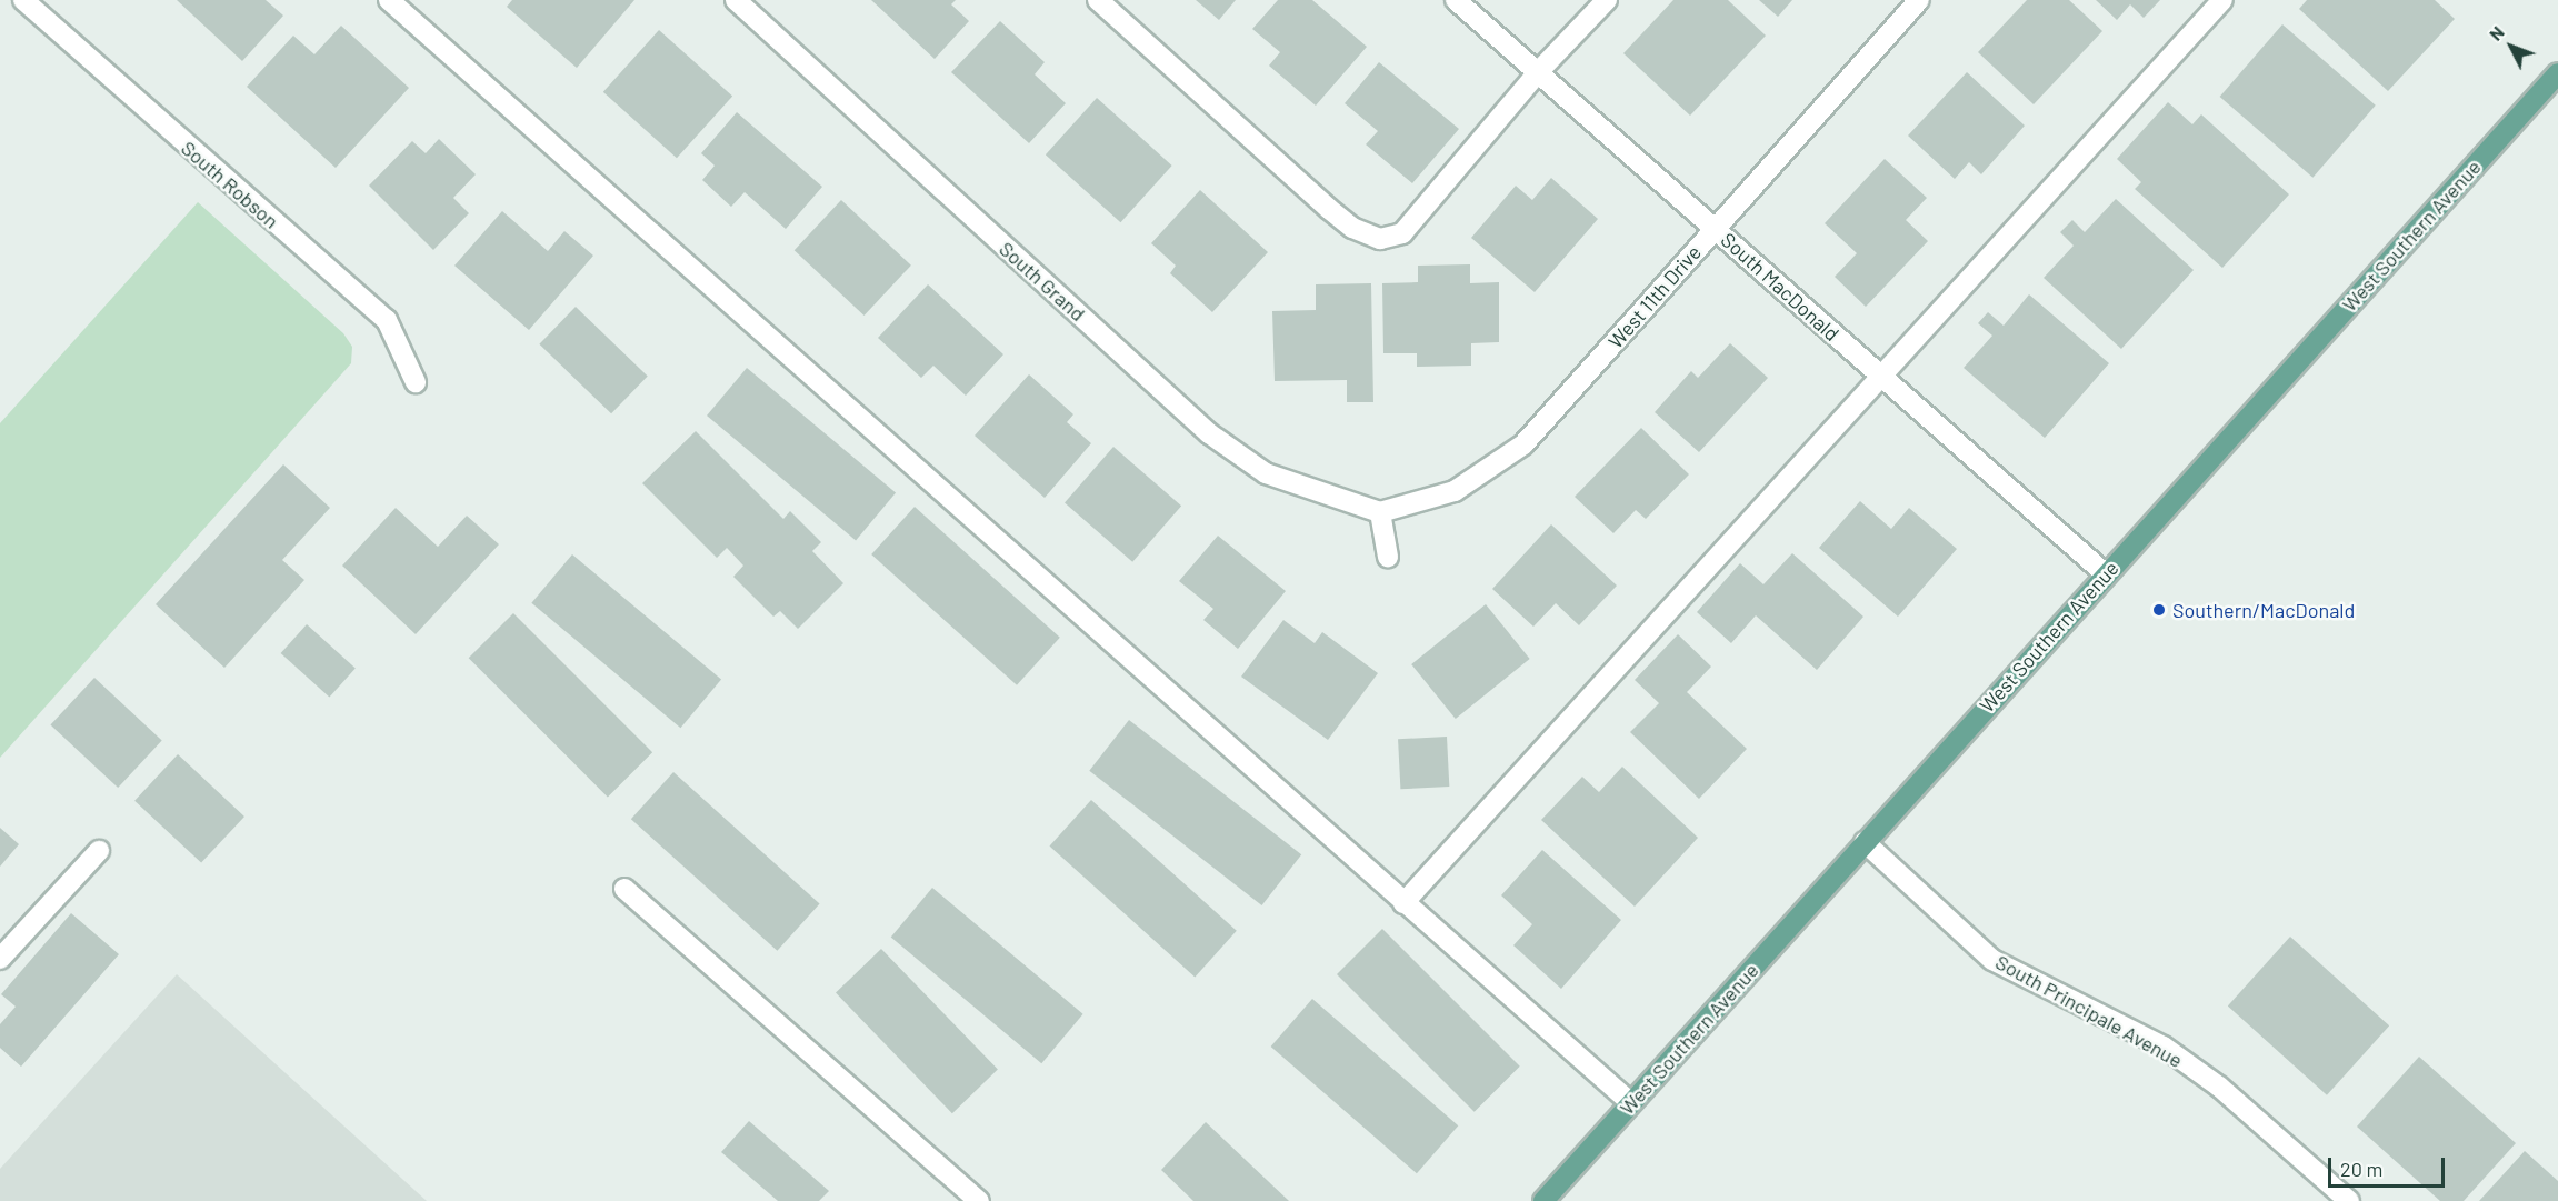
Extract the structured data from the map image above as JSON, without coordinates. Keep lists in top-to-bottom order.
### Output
{
  "streets": {
    "main road": ["West Southern Avenue"],
    "street": [
      "South Robson",
      "South Grand",
      "South MacDonald",
      "West 11th Drive",
      "South Principale Avenue"
    ]
  },
  "crossings": [
    ["West Southern Avenue", "South MacDonald"],
    ["West Southern Avenue", "South Principale Avenue"],
    ["South Grand", "West 11th Drive"],
    ["South MacDonald", "West 11th Drive"]
  ],
  "places": ["Southern/MacDonald"],
  "scale_bar": "20 m",
  "north": "top left"
}
